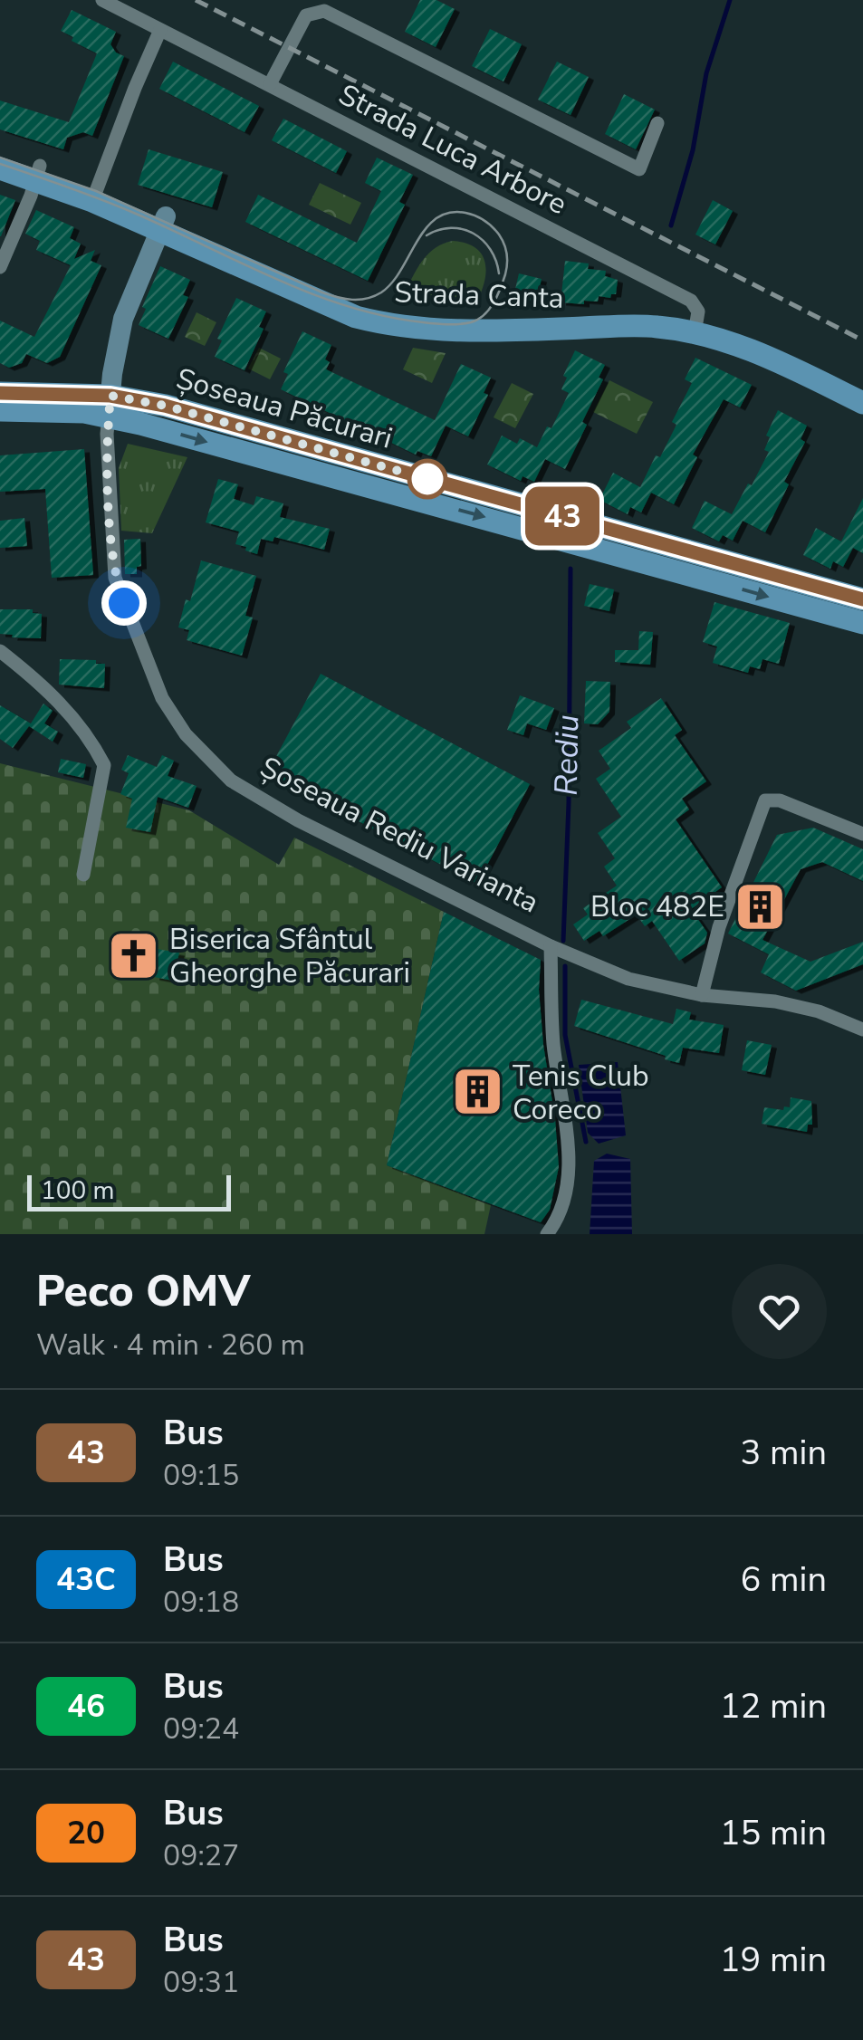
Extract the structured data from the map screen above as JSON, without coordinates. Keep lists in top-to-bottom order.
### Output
{
  "streets": {
    "main road": ["Strada Canta", "Șoseaua Păcurari"],
    "street": ["Strada Luca Arbore", "Șoseaua Rediu Varianta"]
  },
  "crossings": [
    ["Strada Luca Arbore", "Strada Canta"],
    ["Strada Canta", "Șoseaua Rediu Varianta"],
    ["Șoseaua Păcurari", "Șoseaua Rediu Varianta"]
  ],
  "water": ["Rediu"],
  "places": {
    "building": ["Bloc 482E", "Tenis Club Coreco"],
    "church": ["Biserica Sfântul Gheorghe Păcurari"]
  },
  "lines": ["bus line 43"],
  "scale_bar": "100 m",
  "page": {
    "on_map": "43",
    "scale": "100 m",
    "heading": ["Peco OMV", "Walk · 4 min · 260 m"],
    "list": [
      {
        "mark": "43",
        "name": "Bus",
        "note": "09:15",
        "value": "3 min"
      },
      {
        "mark": "43C",
        "name": "Bus",
        "note": "09:18",
        "value": "6 min"
      },
      {
        "mark": "46",
        "name": "Bus",
        "note": "09:24",
        "value": "12 min"
      },
      {
        "mark": "20",
        "name": "Bus",
        "note": "09:27",
        "value": "15 min"
      },
      {
        "mark": "43",
        "name": "Bus",
        "note": "09:31",
        "value": "19 min"
      }
    ]
  }
}
